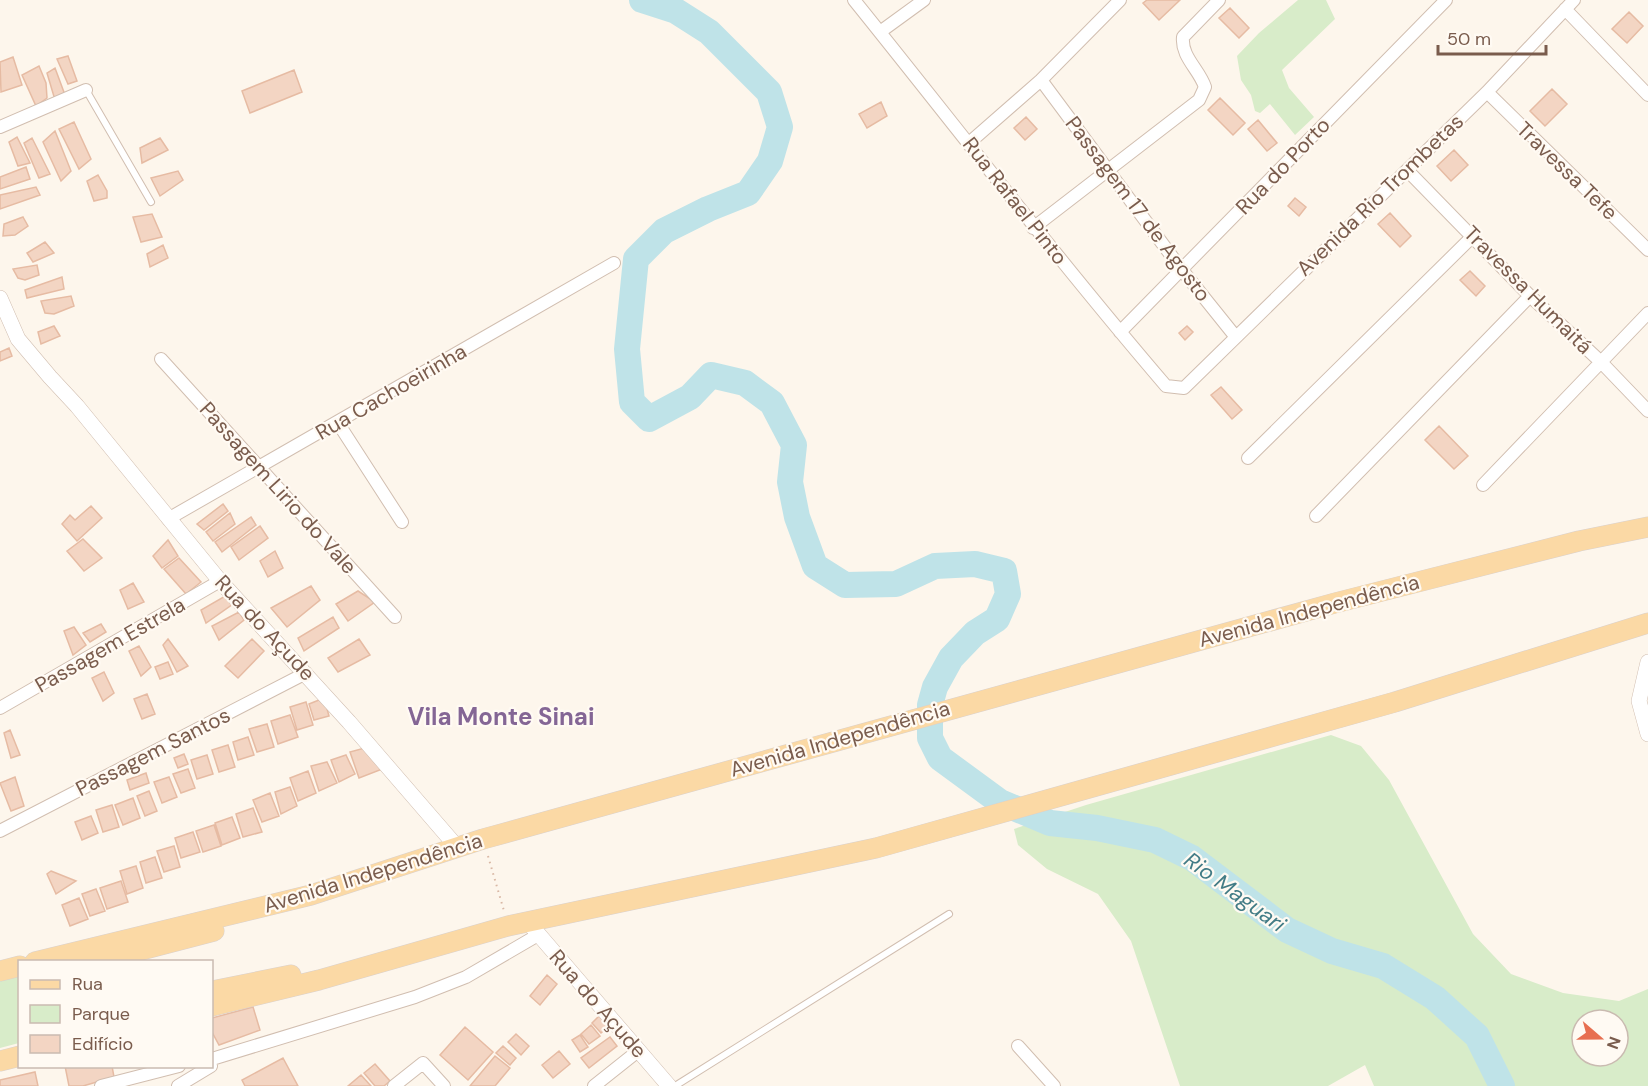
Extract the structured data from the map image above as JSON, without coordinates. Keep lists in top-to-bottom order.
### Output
{
  "streets": {
    "main road": ["Avenida Independência"],
    "street": [
      "Rua do Porto",
      "Travessa Tefe",
      "Avenida Rio Trombetas",
      "Rua Rafael Pinto",
      "Passagem 17 de Agosto",
      "Travessa Humaitá",
      "Rua Cachoeirinha",
      "Passagem Lirio do Vale",
      "Rua do Açude",
      "Passagem Estrela",
      "Passagem Santos"
    ]
  },
  "crossings": [
    ["Rua do Porto", "Rua Rafael Pinto"],
    ["Rua do Porto", "Passagem 17 de Agosto"],
    ["Travessa Tefe", "Avenida Rio Trombetas"],
    ["Avenida Rio Trombetas", "Rua Rafael Pinto"],
    ["Avenida Rio Trombetas", "Passagem 17 de Agosto"],
    ["Avenida Rio Trombetas", "Travessa Humaitá"],
    ["Rua Cachoeirinha", "Passagem Lirio do Vale"],
    ["Rua Cachoeirinha", "Rua do Açude"],
    ["Avenida Independência", "Rua do Açude"],
    ["Rua do Açude", "Passagem Estrela"],
    ["Rua do Açude", "Passagem Santos"]
  ],
  "districts": ["Vila Monte Sinai"],
  "water": ["Rio Maguari"],
  "legend": ["Rua", "Parque", "Edifício"],
  "scale_bar": "50 m",
  "north": "right"
}
